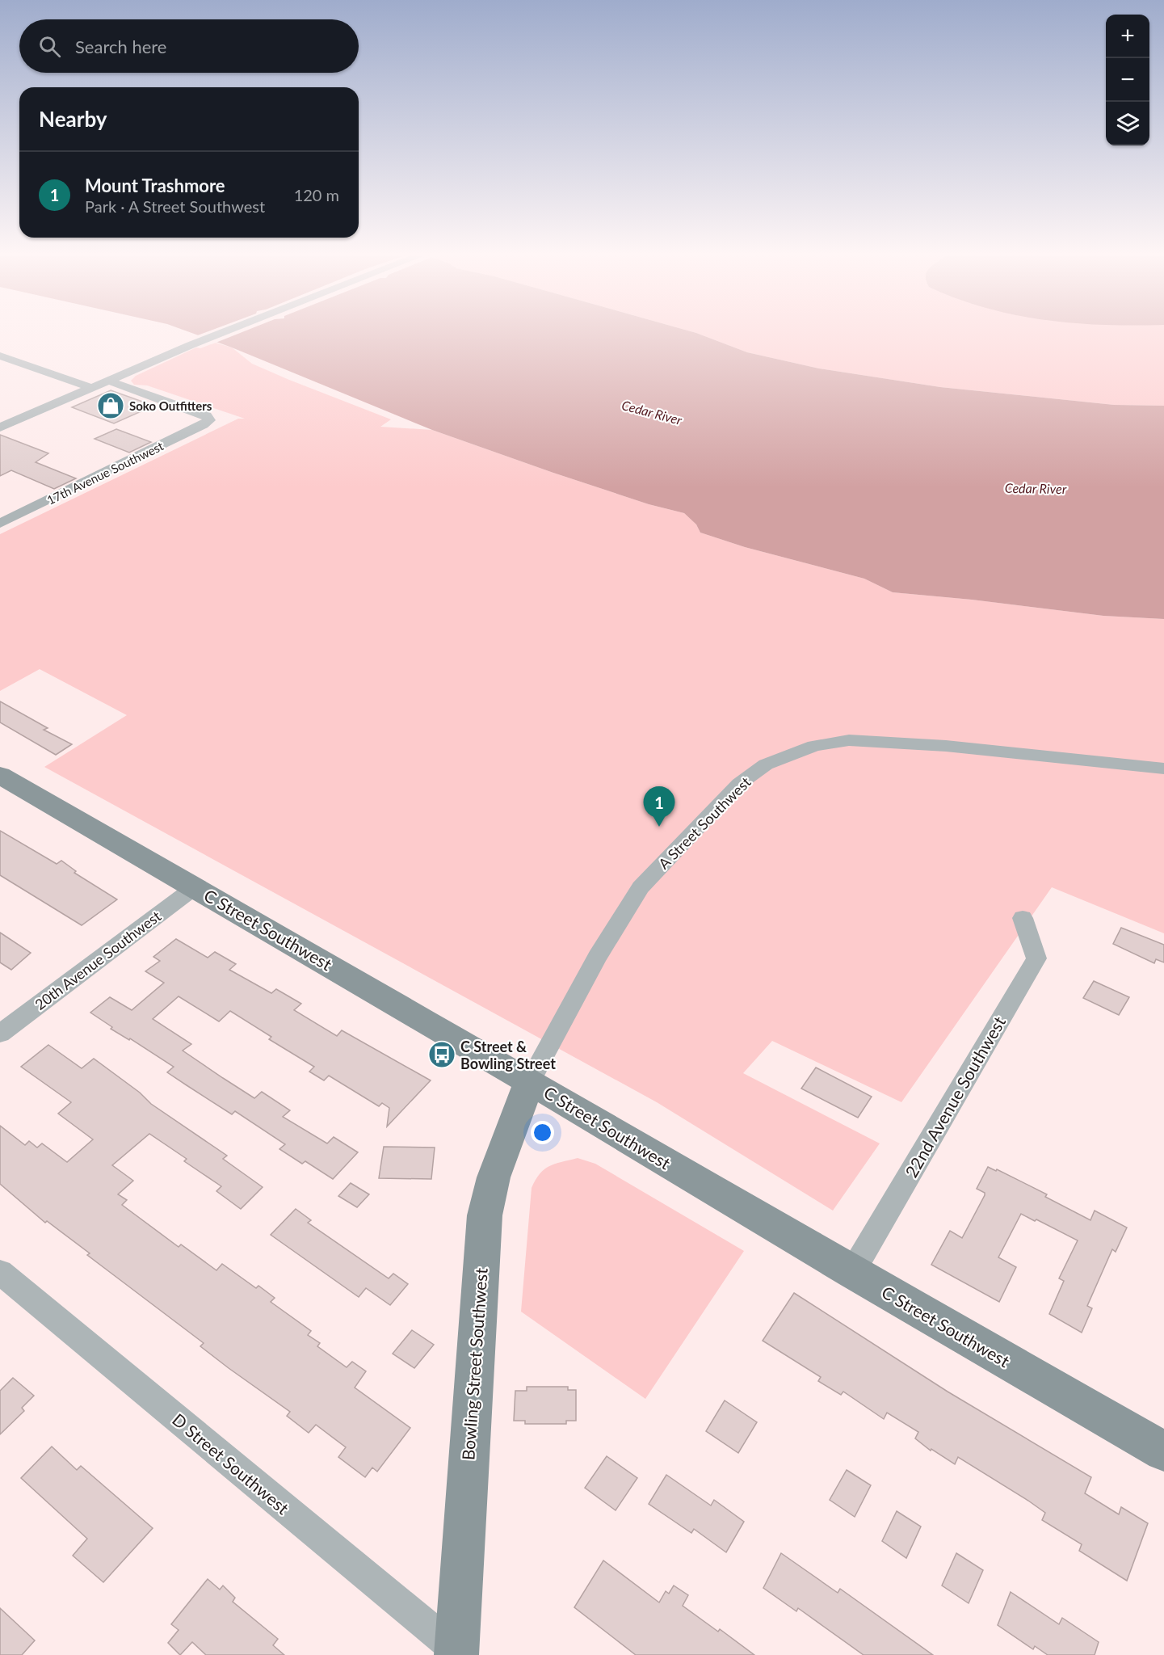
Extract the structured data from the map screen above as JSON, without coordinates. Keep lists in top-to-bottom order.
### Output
{
  "streets": {
    "main road": ["C Street Southwest", "Bowling Street Southwest"],
    "street": [
      "17th Avenue Southwest",
      "A Street Southwest",
      "20th Avenue Southwest",
      "22nd Avenue Southwest",
      "D Street Southwest"
    ]
  },
  "crossings": [
    ["A Street Southwest", "C Street Southwest"],
    ["A Street Southwest", "Bowling Street Southwest"],
    ["C Street Southwest", "20th Avenue Southwest"],
    ["C Street Southwest", "22nd Avenue Southwest"],
    ["C Street Southwest", "Bowling Street Southwest"],
    ["Bowling Street Southwest", "D Street Southwest"]
  ],
  "water": ["Cedar River"],
  "places": {
    "shop": ["Soko Outfitters"],
    "bus stop": ["C Street & Bowling Street"]
  },
  "page": {
    "map_buttons": ["+", "−"],
    "search": "Search here",
    "heading": "Nearby",
    "list": [
      {
        "mark": "1",
        "name": "Mount Trashmore",
        "note": "Park · A Street Southwest",
        "value": "120 m"
      }
    ],
    "pins": "1"
  }
}
